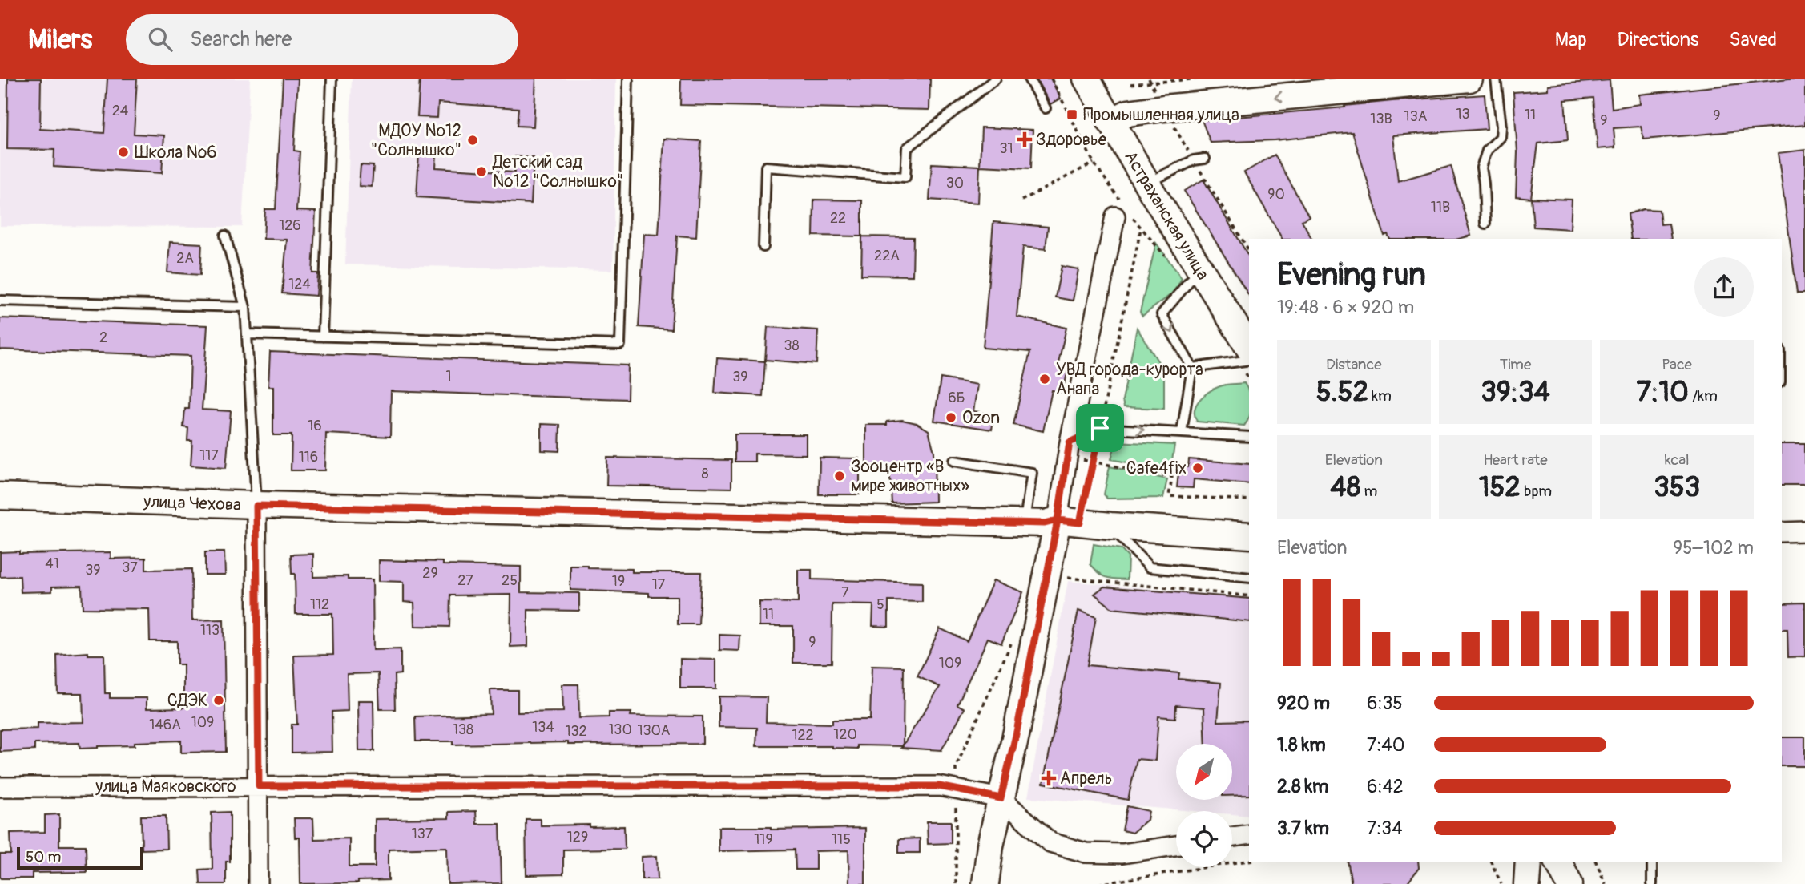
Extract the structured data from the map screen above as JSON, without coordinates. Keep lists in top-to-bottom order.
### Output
{
  "streets": {
    "street": ["Астраханская улица", "улица Чехова", "улица Маяковского"]
  },
  "places": {
    "transit": ["Промышленная улица"],
    "health": ["Здоровье", "Апрель"],
    "other": [
      "МДОУ №12 \"Солнышко\"",
      "Школа №6",
      "Детский сад №12 \"Солнышко\"",
      "УВД города-курорта Анапа",
      "Ozon",
      "Cafe4fix",
      "Зооцентр «В мире животных»",
      "СДЭК"
    ]
  },
  "house_numbers": [
    "24",
    "13",
    "11",
    "9",
    "13А",
    "13В",
    "9",
    "31",
    "30",
    "90",
    "11В",
    "22",
    "126",
    "22А",
    "2А",
    "124",
    "2",
    "38",
    "1",
    "39",
    "6Б",
    "16",
    "117",
    "116",
    "8",
    "41",
    "37",
    "39",
    "29",
    "27",
    "25",
    "19",
    "17",
    "7",
    "112",
    "5",
    "11",
    "113",
    "9",
    "109",
    "109",
    "146А",
    "134",
    "138",
    "130",
    "130А",
    "132",
    "120",
    "122",
    "137",
    "129",
    "119",
    "115"
  ],
  "scale_bar": "50 m",
  "north": "bottom left",
  "page": {
    "header": "Milers",
    "search": "Search here",
    "nav": ["Map", "Directions", "Saved"],
    "heading": ["Evening run", "19:48 · 6 × 920 m"],
    "stats": [
      ["Distance", "5.52 km"],
      ["Time", "39:34"],
      ["Pace", "7:10 /km"],
      ["Elevation", "48 m"],
      ["Heart rate", "152 bpm"],
      ["kcal", "353"]
    ],
    "chart": ["Elevation", "95–102 m"],
    "list": [
      {
        "name": "920 m",
        "note": "6:35"
      },
      {
        "name": "1.8 km",
        "note": "7:40"
      },
      {
        "name": "2.8 km",
        "note": "6:42"
      },
      {
        "name": "3.7 km",
        "note": "7:34"
      }
    ],
    "scale": "50 m"
  }
}
